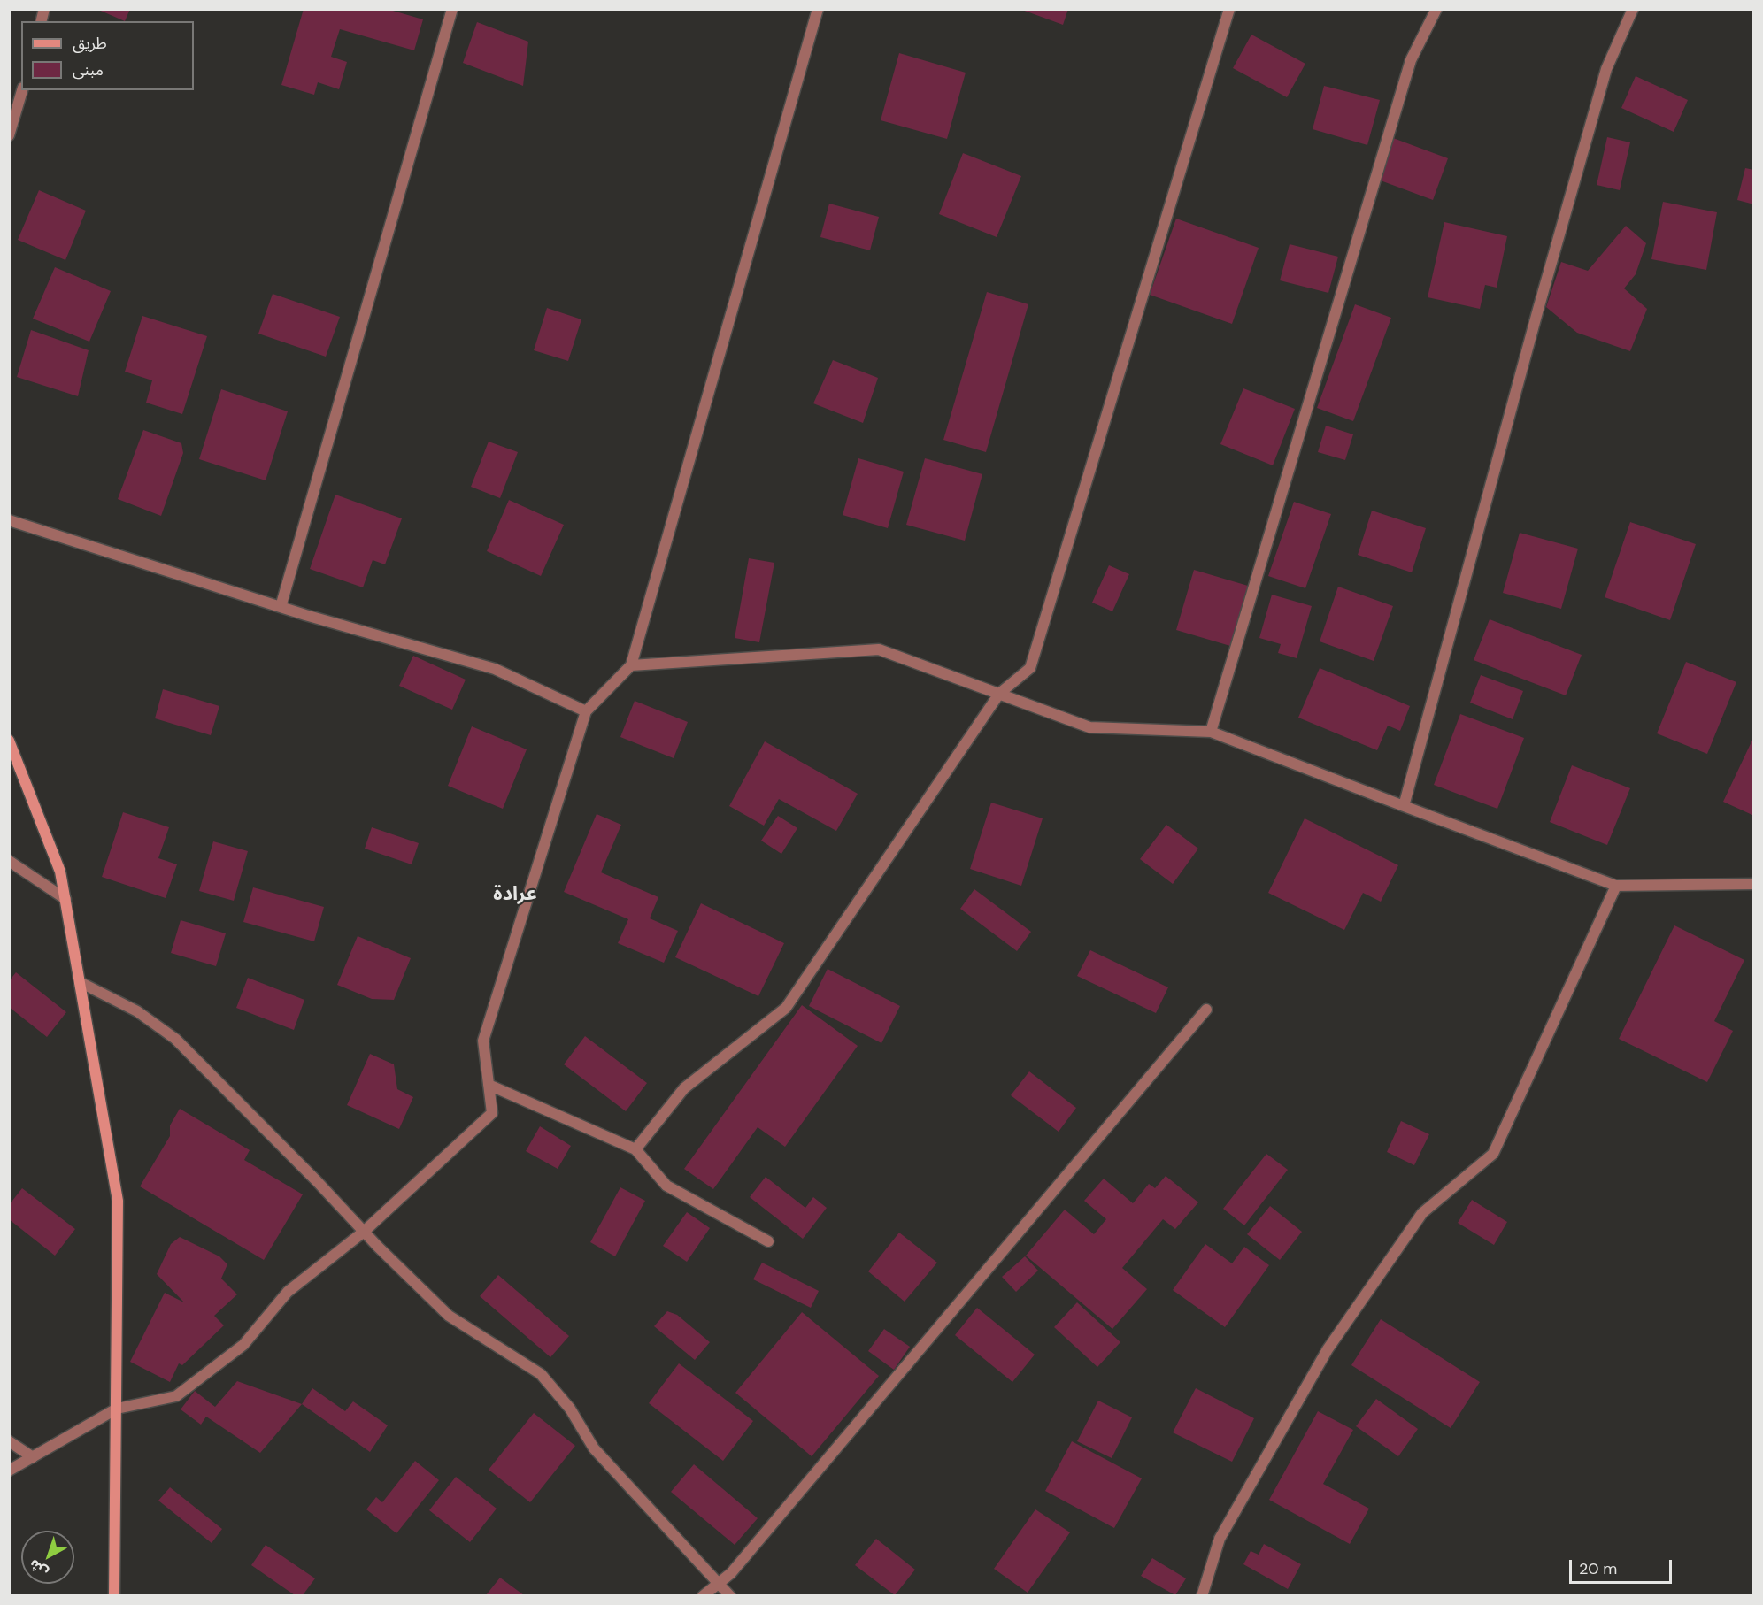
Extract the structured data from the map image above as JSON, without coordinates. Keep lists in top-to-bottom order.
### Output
{
  "districts": ["عرادة"],
  "legend": ["طريق", "مبنى"],
  "scale_bar": "20 m",
  "north": "bottom left"
}
